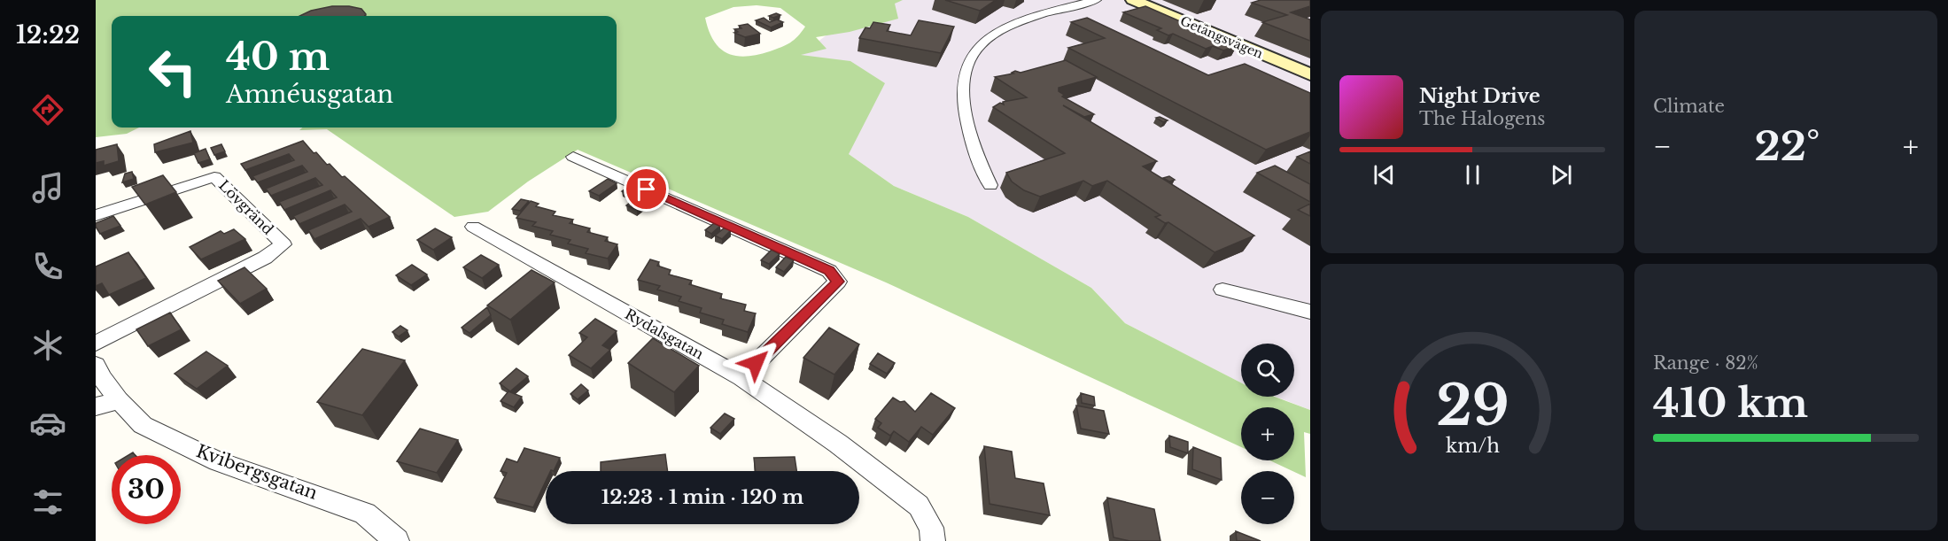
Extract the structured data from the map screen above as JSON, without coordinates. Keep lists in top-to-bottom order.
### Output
{
  "streets": {
    "street": [
      "Getängsvägen",
      "Lövgränd",
      "Rydalsgatan",
      "Kvibergsgatan"
    ]
  },
  "page": {
    "tabs": "12:22",
    "tile": [
      "Climate",
      ["Range · 82%", "410 km"]
    ],
    "turn": ["40 m", "Amnéusgatan"],
    "song": ["Night Drive", "The Halogens"],
    "heat": ["−", "22°", "+"],
    "map_buttons": ["+", "−"],
    "limit": "30",
    "trip": "12:23 · 1 min · 120 m",
    "gauge": ["29", "km/h"]
  }
}
